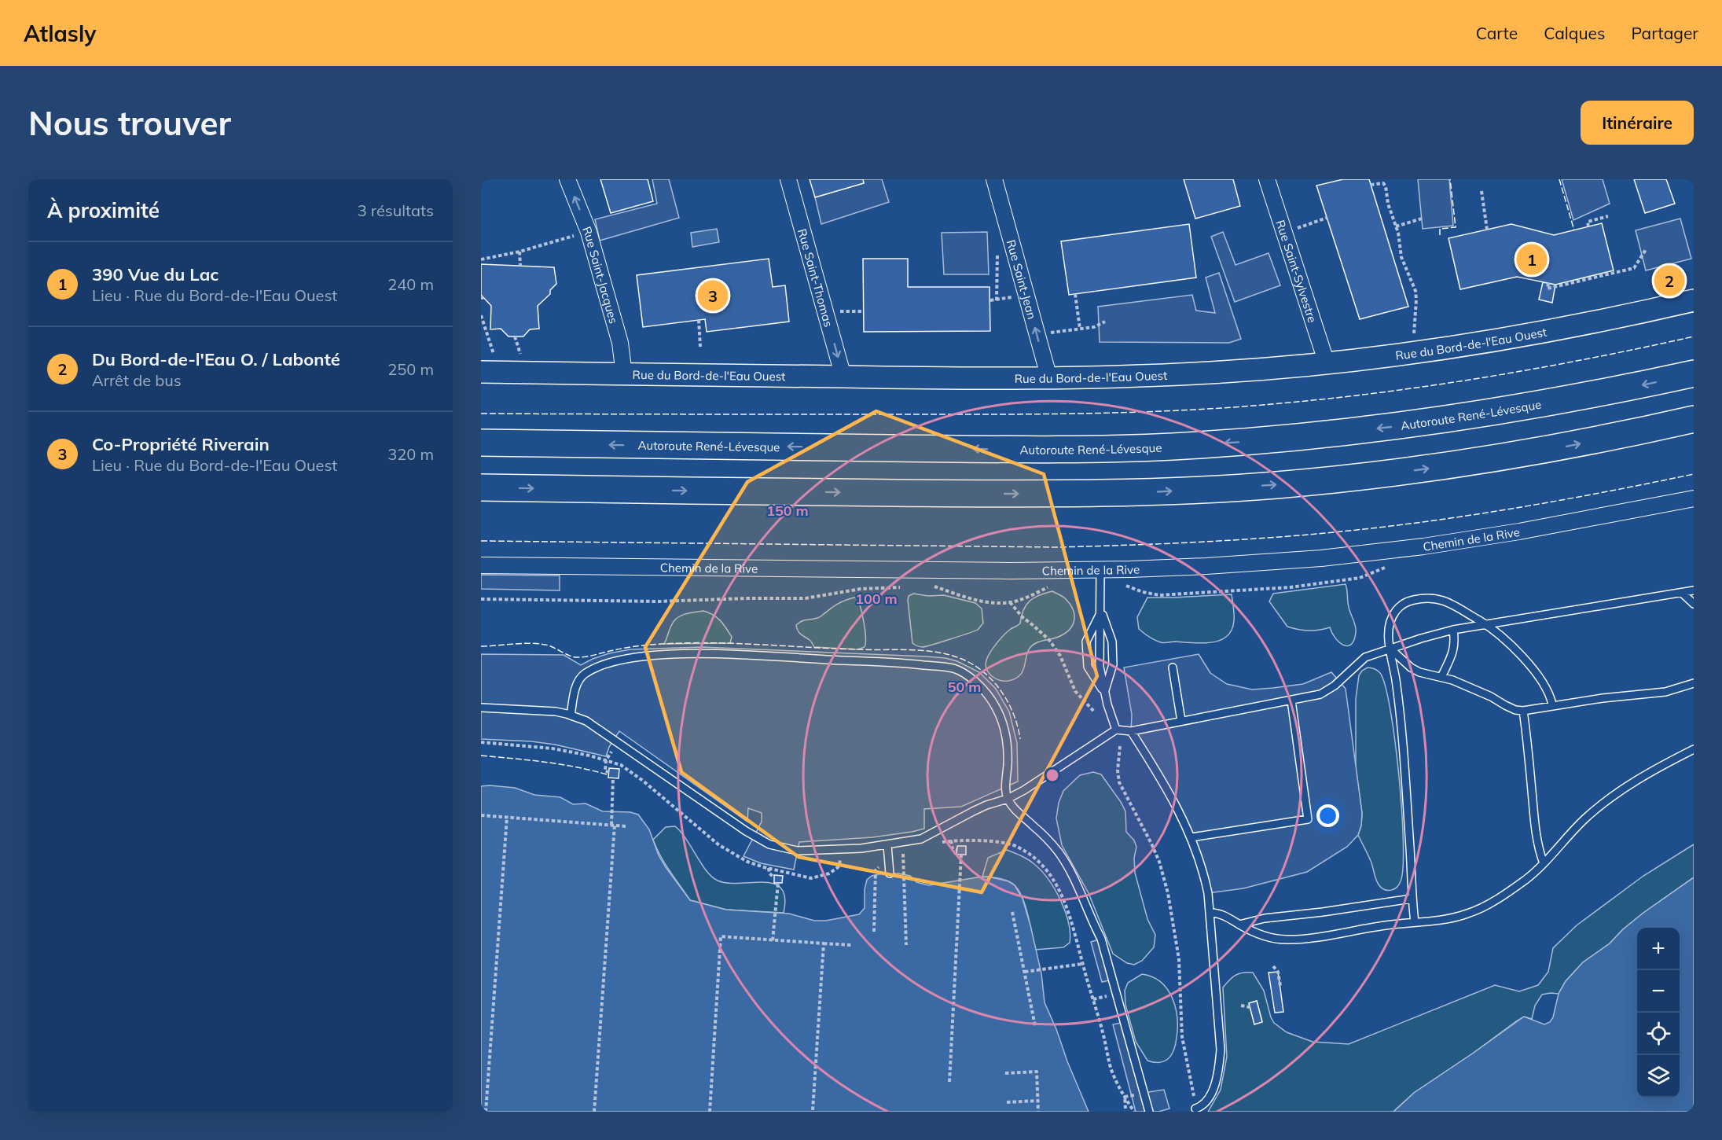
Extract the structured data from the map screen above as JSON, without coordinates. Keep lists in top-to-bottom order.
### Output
{
  "streets": {
    "highway": ["Autoroute René-Lévesque"],
    "street": [
      "Rue Saint-Sylvestre",
      "Rue Saint-Jacques",
      "Rue Saint-Thomas",
      "Rue Saint-Jean",
      "Rue du Bord-de-l'Eau Ouest",
      "Chemin de la Rive"
    ]
  },
  "crossings": [
    ["Rue Saint-Sylvestre", "Rue du Bord-de-l'Eau Ouest"],
    ["Rue Saint-Jacques", "Rue du Bord-de-l'Eau Ouest"],
    ["Rue Saint-Thomas", "Rue du Bord-de-l'Eau Ouest"],
    ["Rue Saint-Jean", "Rue du Bord-de-l'Eau Ouest"]
  ],
  "page": {
    "header": "Atlasly",
    "nav": ["Carte", "Calques", "Partager"],
    "buttons": "Itinéraire",
    "title": "Nous trouver",
    "heading": ["À proximité", "3 résultats"],
    "list": [
      {
        "mark": "1",
        "name": "390 Vue du Lac",
        "note": "Lieu · Rue du Bord-de-l'Eau Ouest",
        "value": "240 m"
      },
      {
        "mark": "2",
        "name": "Du Bord-de-l'Eau O. / Labonté",
        "note": "Arrêt de bus",
        "value": "250 m"
      },
      {
        "mark": "3",
        "name": "Co-Propriété Riverain",
        "note": "Lieu · Rue du Bord-de-l'Eau Ouest",
        "value": "320 m"
      }
    ],
    "pins": ["1", "2", "3"],
    "map_buttons": ["+", "−"]
  },
  "rings": ["150 m", "100 m", "50 m"]
}
